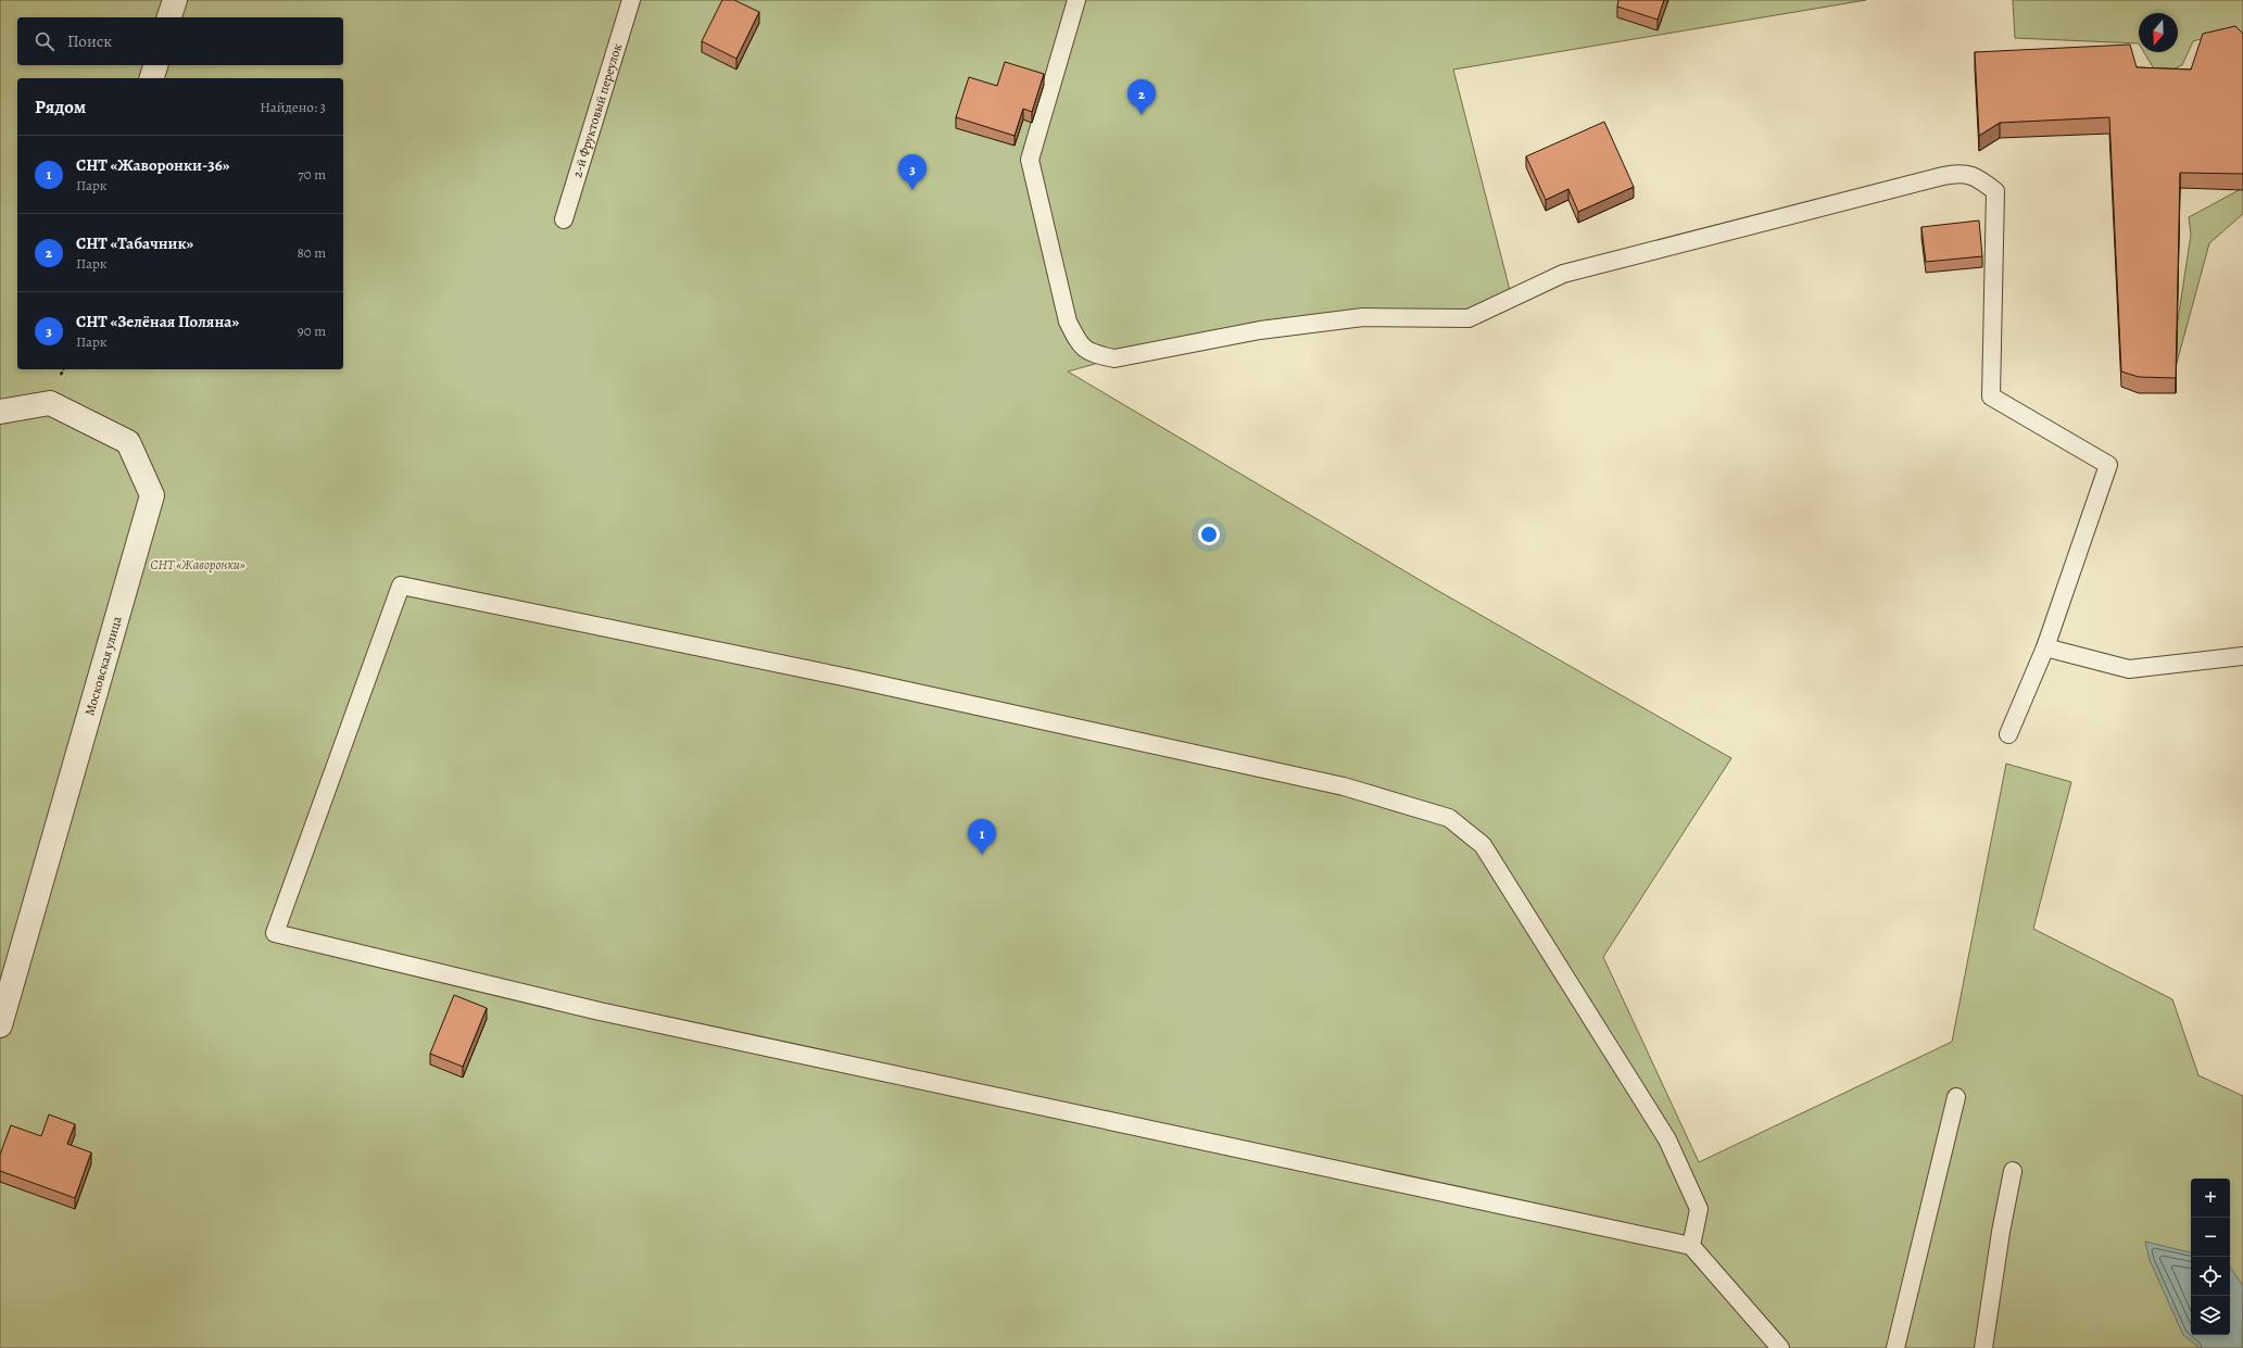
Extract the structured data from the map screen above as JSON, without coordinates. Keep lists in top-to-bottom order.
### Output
{
  "streets": {
    "street": ["Московская улица"],
    "lane": ["2-й Фруктовый переулок"]
  },
  "parks": ["СНТ «Жаворонки»"],
  "north": "bottom",
  "page": {
    "search": "Поиск",
    "heading": ["Рядом", "Найдено: 3"],
    "pins": ["2", "3", "1"],
    "list": [
      {
        "mark": "1",
        "name": "СНТ «Жаворонки-36»",
        "note": "Парк",
        "value": "70 m"
      },
      {
        "mark": "2",
        "name": "СНТ «Табачник»",
        "note": "Парк",
        "value": "80 m"
      },
      {
        "mark": "3",
        "name": "СНТ «Зелёная Поляна»",
        "note": "Парк",
        "value": "90 m"
      }
    ],
    "map_buttons": ["+", "−"]
  }
}
